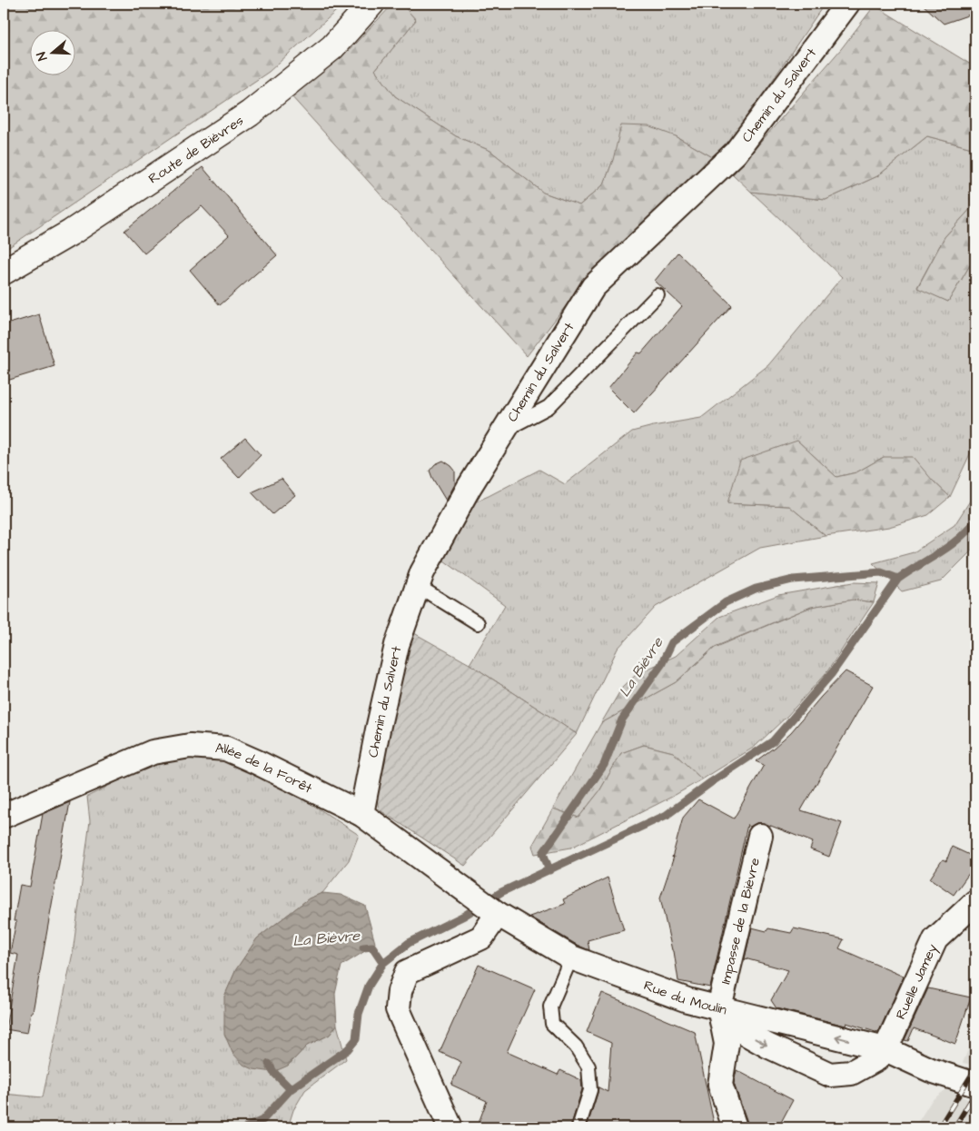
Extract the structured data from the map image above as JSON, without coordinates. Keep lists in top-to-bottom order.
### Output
{
  "streets": {
    "street": [
      "Chemin du Salvert",
      "Route de Bièvres",
      "Allée de la Forêt",
      "Impasse de la Bièvre",
      "Ruelle Jamey",
      "Rue du Moulin"
    ]
  },
  "crossings": [
    ["Chemin du Salvert", "Allée de la Forêt"],
    ["Allée de la Forêt", "Rue du Moulin"],
    ["Impasse de la Bièvre", "Rue du Moulin"],
    ["Ruelle Jamey", "Rue du Moulin"]
  ],
  "water": ["La Bièvre"],
  "north": "left"
}
